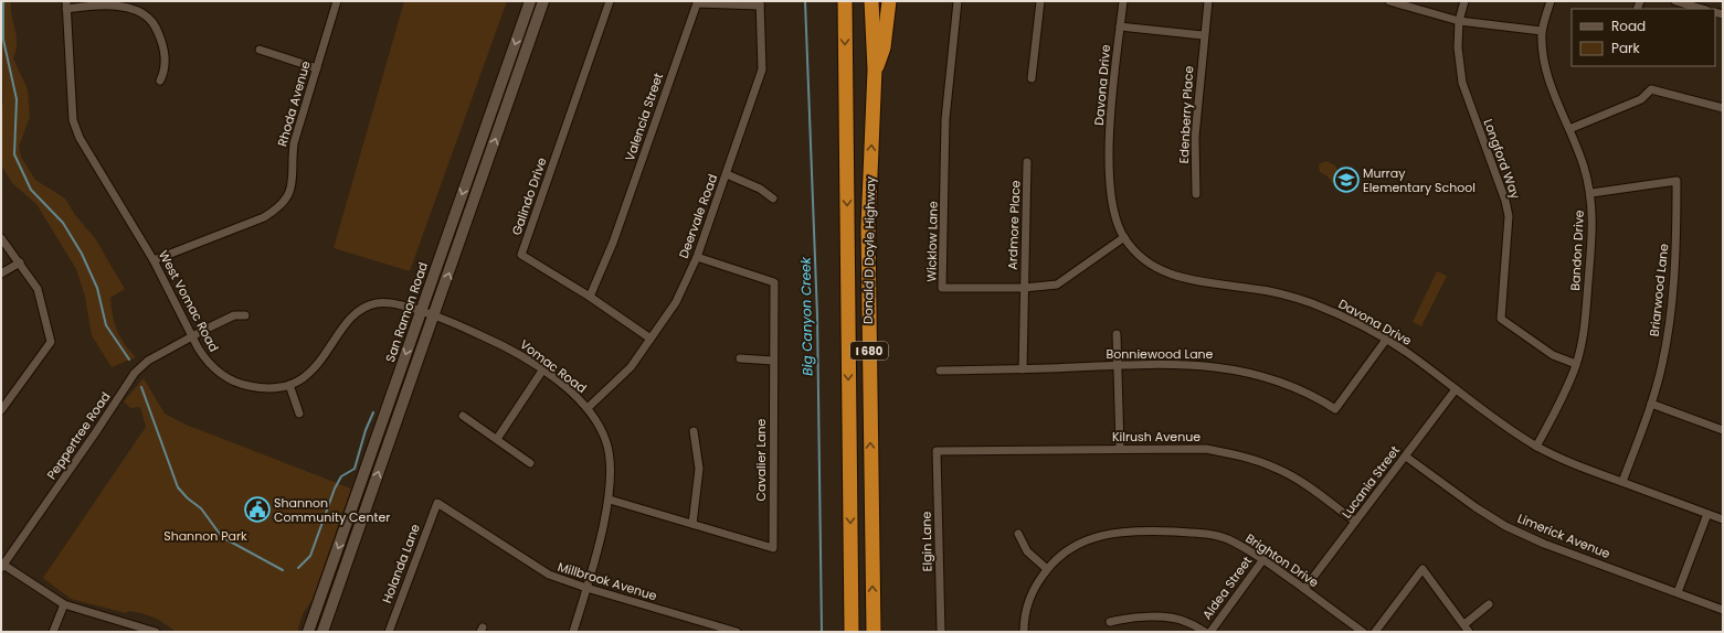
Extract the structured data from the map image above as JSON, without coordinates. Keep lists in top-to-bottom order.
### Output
{
  "streets": {
    "highway": ["Donald D Doyle Highway", "I 680"],
    "main road": ["San Ramon Road"],
    "street": [
      "Davona Drive",
      "Rhoda Avenue",
      "Edenberry Place",
      "Valencia Street",
      "Longford Way",
      "Galindo Drive",
      "Deervale Road",
      "Ardmore Place",
      "Wicklow Lane",
      "Bandon Drive",
      "Briarwood Lane",
      "West Vomac Road",
      "Bonniewood Lane",
      "Vomac Road",
      "Peppertree Road",
      "Kilrush Avenue",
      "Cavalier Lane",
      "Lucania Street",
      "Limerick Avenue",
      "Elgin Lane",
      "Brighton Drive",
      "Holanda Lane",
      "Millbrook Avenue",
      "Aldea Street"
    ]
  },
  "crossings": [
    ["Davona Drive", "Wicklow Lane"],
    ["Davona Drive", "Bandon Drive"],
    ["Davona Drive", "Briarwood Lane"],
    ["Davona Drive", "Bonniewood Lane"],
    ["Davona Drive", "Lucania Street"],
    ["Rhoda Avenue", "West Vomac Road"],
    ["Valencia Street", "Galindo Drive"],
    ["Valencia Street", "Deervale Road"],
    ["Longford Way", "Bandon Drive"],
    ["Galindo Drive", "Deervale Road"],
    ["Deervale Road", "Vomac Road"],
    ["Deervale Road", "Cavalier Lane"],
    ["Ardmore Place", "Wicklow Lane"],
    ["Ardmore Place", "Bonniewood Lane"],
    ["Bandon Drive", "Briarwood Lane"],
    ["West Vomac Road", "San Ramon Road"],
    ["West Vomac Road", "Vomac Road"],
    ["West Vomac Road", "Peppertree Road"],
    ["Vomac Road", "Cavalier Lane"],
    ["Vomac Road", "Millbrook Avenue"],
    ["Kilrush Avenue", "Lucania Street"],
    ["Kilrush Avenue", "Elgin Lane"],
    ["Lucania Street", "Limerick Avenue"],
    ["Lucania Street", "Brighton Drive"],
    ["Brighton Drive", "Aldea Street"],
    ["Holanda Lane", "Millbrook Avenue"]
  ],
  "water": ["Big Canyon Creek"],
  "parks": ["Shannon Park"],
  "places": {
    "school or university": ["Murray Elementary School"],
    "public building": ["Shannon Community Center"]
  },
  "legend": ["Road", "Park"]
}
